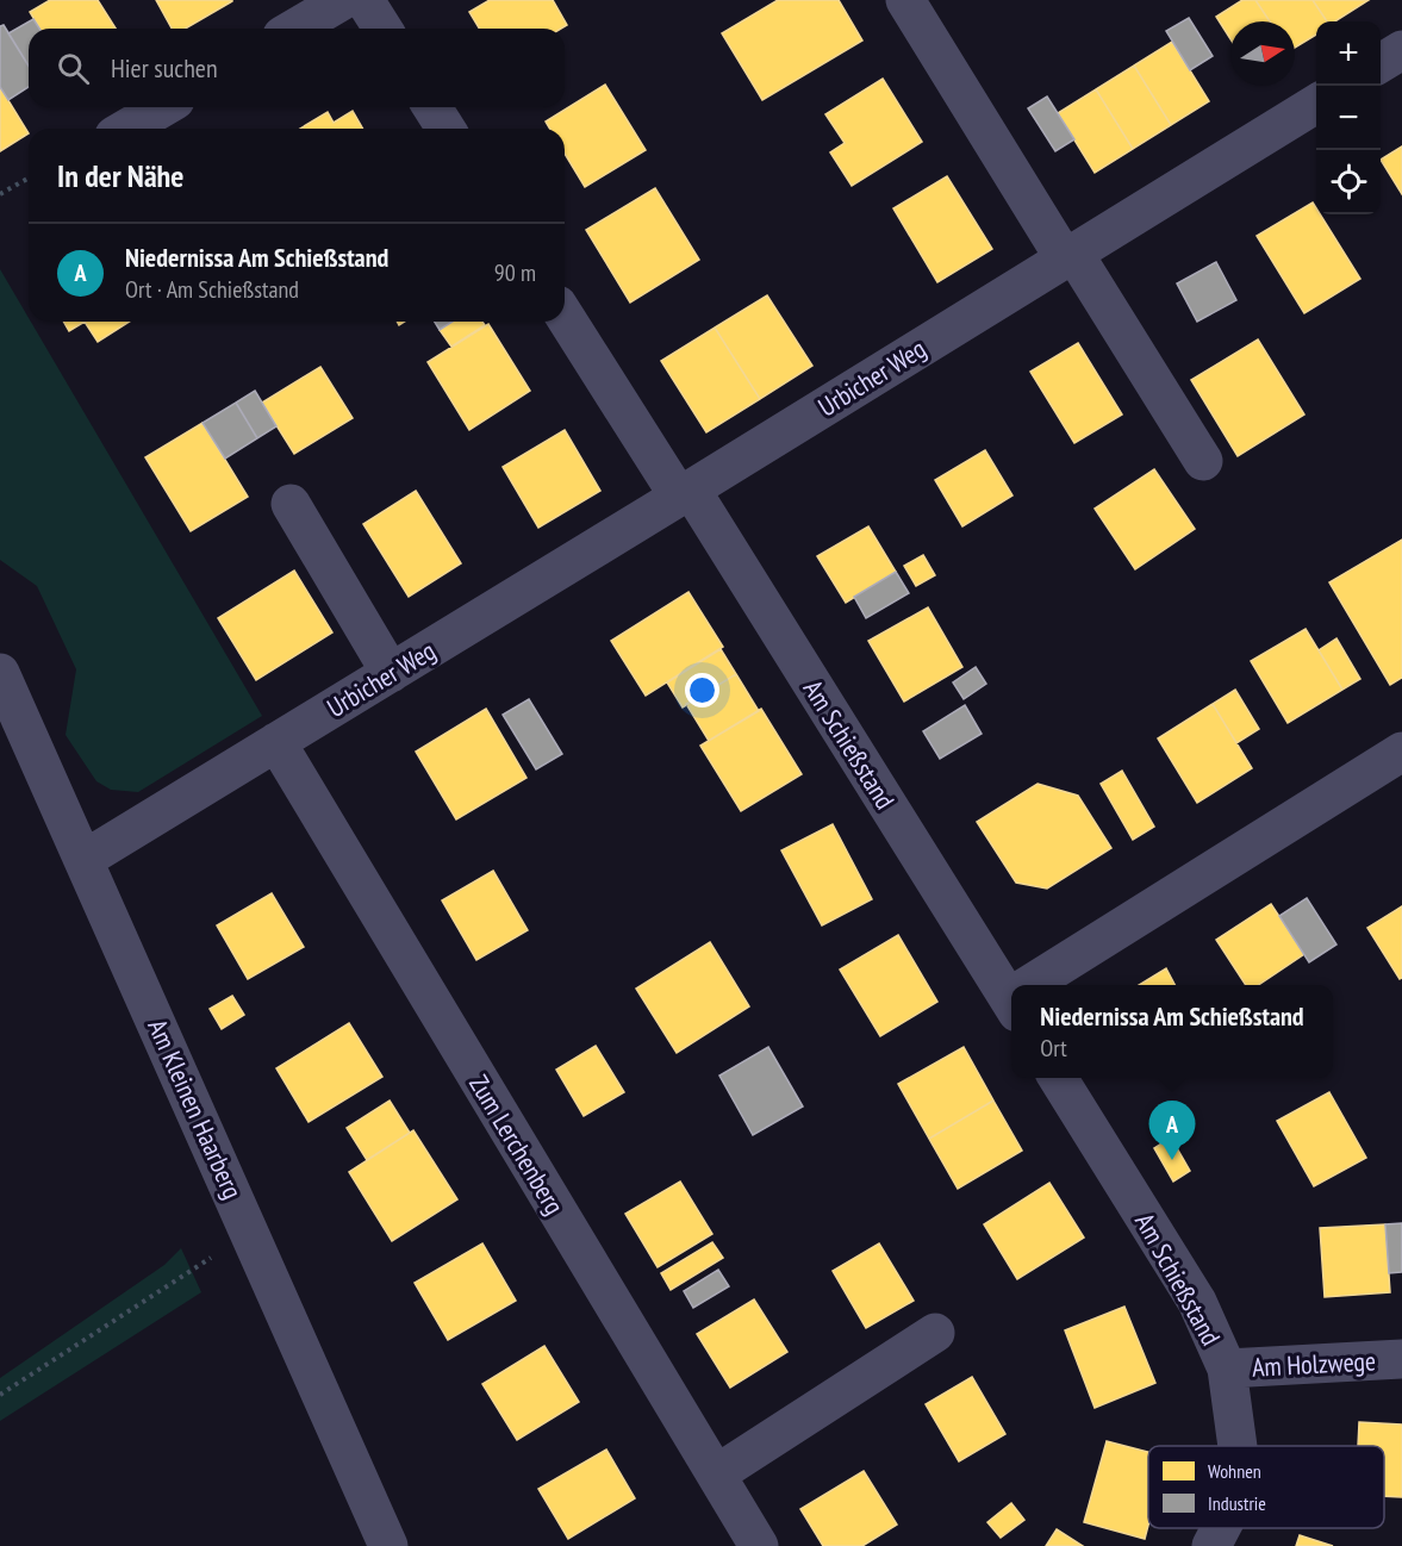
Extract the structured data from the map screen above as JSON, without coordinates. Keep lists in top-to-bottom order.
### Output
{
  "streets": {
    "street": [
      "Urbicher Weg",
      "Am Schießstand",
      "Am Kleinen Haarberg",
      "Zum Lerchenberg",
      "Am Holzwege"
    ]
  },
  "crossings": [
    ["Urbicher Weg", "Am Schießstand"],
    ["Urbicher Weg", "Am Kleinen Haarberg"],
    ["Urbicher Weg", "Zum Lerchenberg"],
    ["Am Schießstand", "Am Holzwege"]
  ],
  "legend": ["Wohnen", "Industrie"],
  "north": "right",
  "page": {
    "map_buttons": ["+", "−"],
    "search": "Hier suchen",
    "heading": "In der Nähe",
    "list": [
      {
        "mark": "A",
        "name": "Niedernissa Am Schießstand",
        "note": "Ort · Am Schießstand",
        "value": "90 m"
      }
    ],
    "popup": ["Niedernissa Am Schießstand", "Ort"],
    "pins": "A"
  }
}
